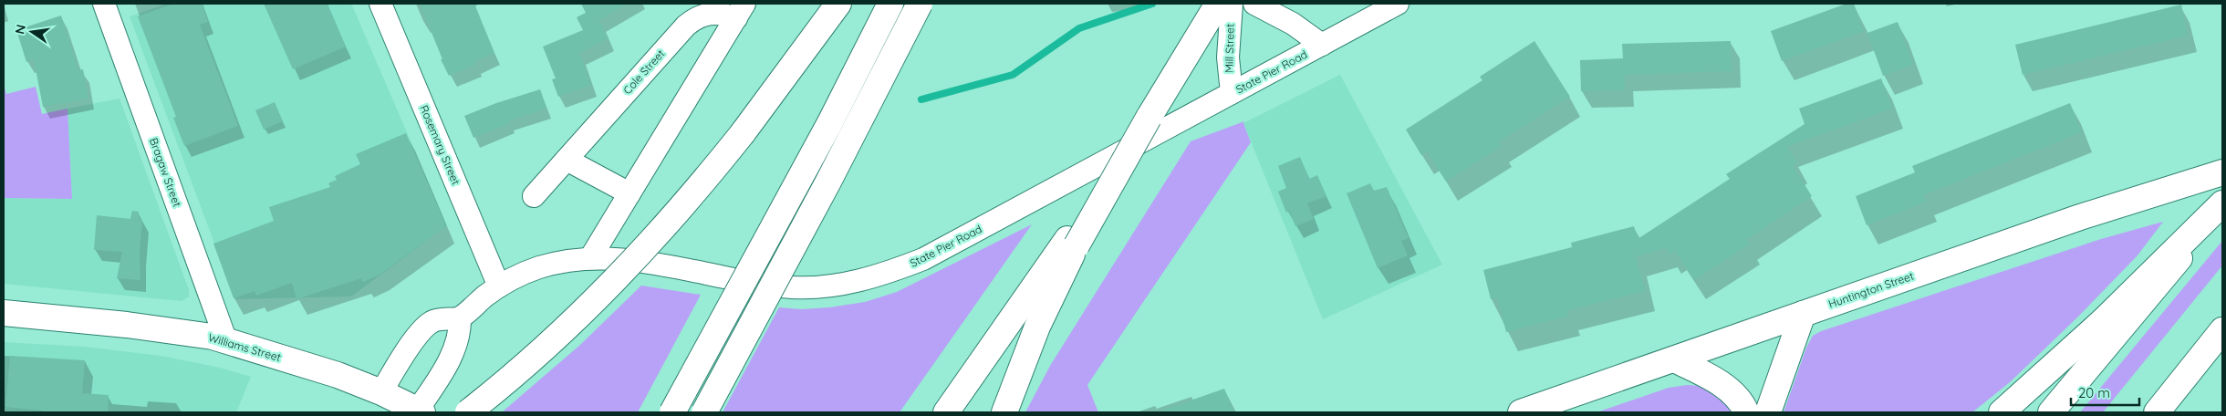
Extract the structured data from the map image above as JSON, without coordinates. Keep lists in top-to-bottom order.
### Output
{
  "streets": {
    "main road": ["Huntington Street", "Williams Street"],
    "street": [
      "Mill Street",
      "Cole Street",
      "State Pier Road",
      "Rosemary Street",
      "Bragaw Street"
    ]
  },
  "crossings": [
    ["Mill Street", "State Pier Road"],
    ["Cole Street", "State Pier Road"],
    ["State Pier Road", "Rosemary Street"],
    ["Bragaw Street", "Williams Street"]
  ],
  "scale_bar": "20 m",
  "north": "left"
}
